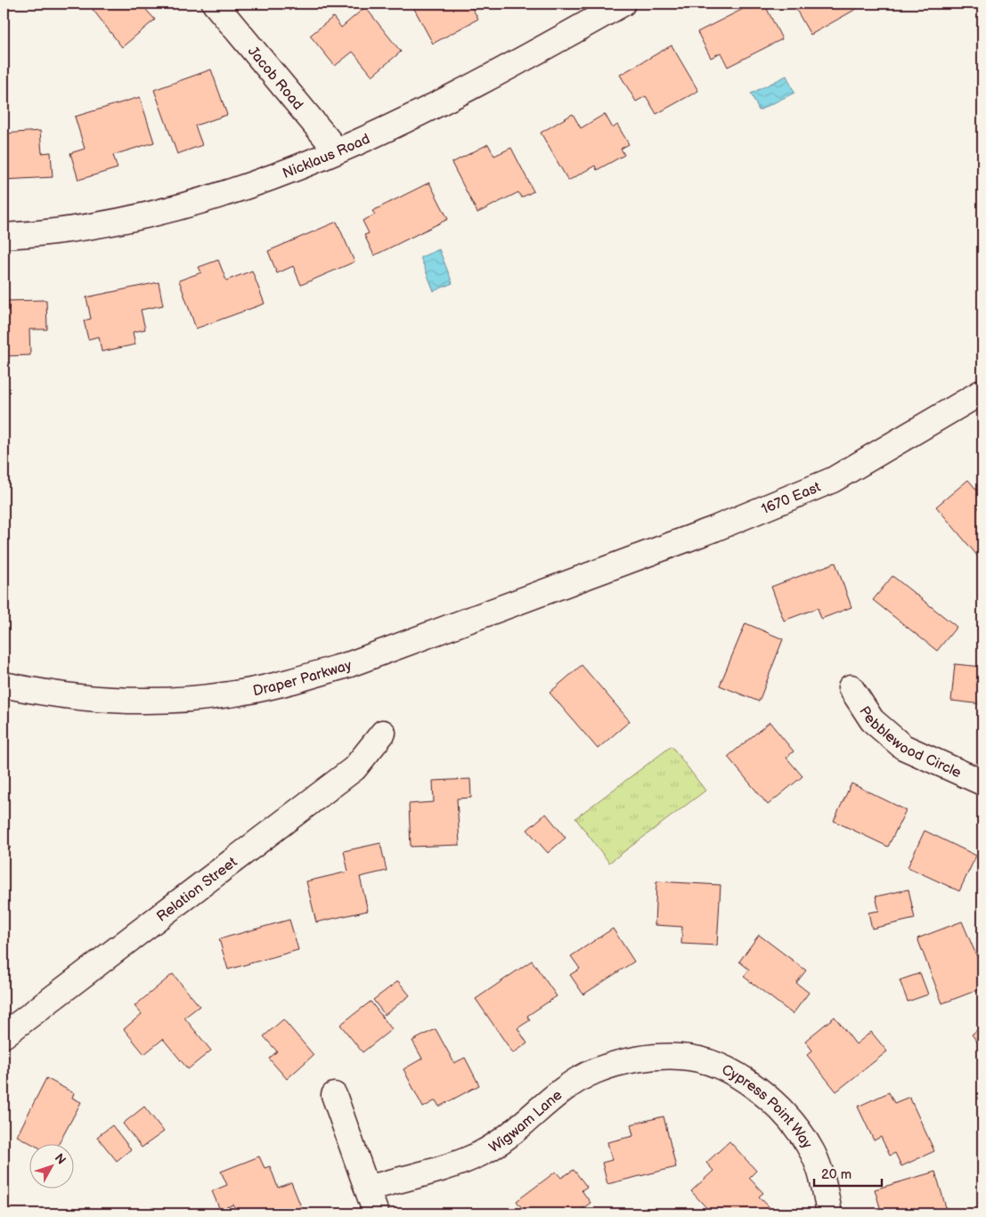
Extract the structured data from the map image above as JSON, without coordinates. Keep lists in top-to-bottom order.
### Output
{
  "streets": {
    "street": [
      "Jacob Road",
      "Nicklaus Road",
      "1670 East",
      "Draper Parkway",
      "Pebblewood Circle",
      "Relation Street",
      "Cypress Point Way",
      "Wigwam Lane"
    ]
  },
  "crossings": [
    ["Jacob Road", "Nicklaus Road"],
    ["1670 East", "Draper Parkway"],
    ["Cypress Point Way", "Wigwam Lane"]
  ],
  "scale_bar": "20 m",
  "north": "top right"
}
